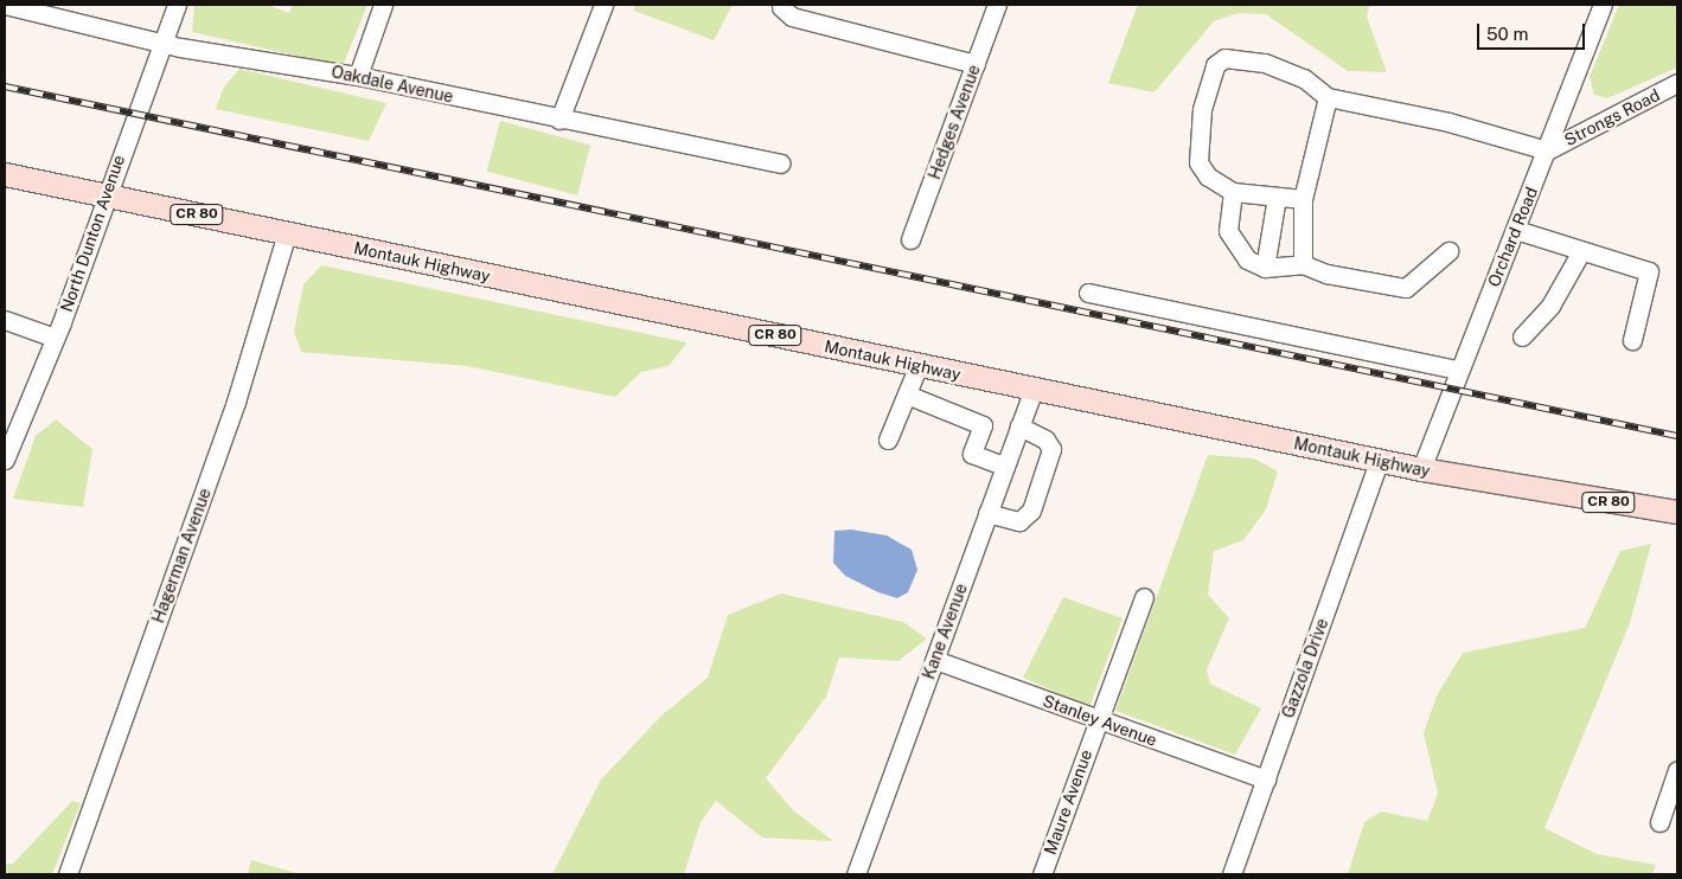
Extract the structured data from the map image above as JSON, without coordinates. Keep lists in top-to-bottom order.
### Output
{
  "streets": {
    "main road": ["CR 80", "Montauk Highway"],
    "street": [
      "Oakdale Avenue",
      "Strongs Road",
      "Hedges Avenue",
      "North Dunton Avenue",
      "Orchard Road",
      "Hagerman Avenue",
      "Kane Avenue",
      "Gazzola Drive",
      "Stanley Avenue",
      "Maure Avenue"
    ]
  },
  "crossings": [
    ["Oakdale Avenue", "North Dunton Avenue"],
    ["Strongs Road", "Orchard Road"],
    ["North Dunton Avenue", "Montauk Highway"],
    ["Orchard Road", "Montauk Highway"],
    ["Montauk Highway", "Hagerman Avenue"],
    ["Montauk Highway", "Kane Avenue"],
    ["Montauk Highway", "Gazzola Drive"],
    ["Kane Avenue", "Stanley Avenue"],
    ["Gazzola Drive", "Stanley Avenue"],
    ["Stanley Avenue", "Maure Avenue"]
  ],
  "scale_bar": "50 m"
}
